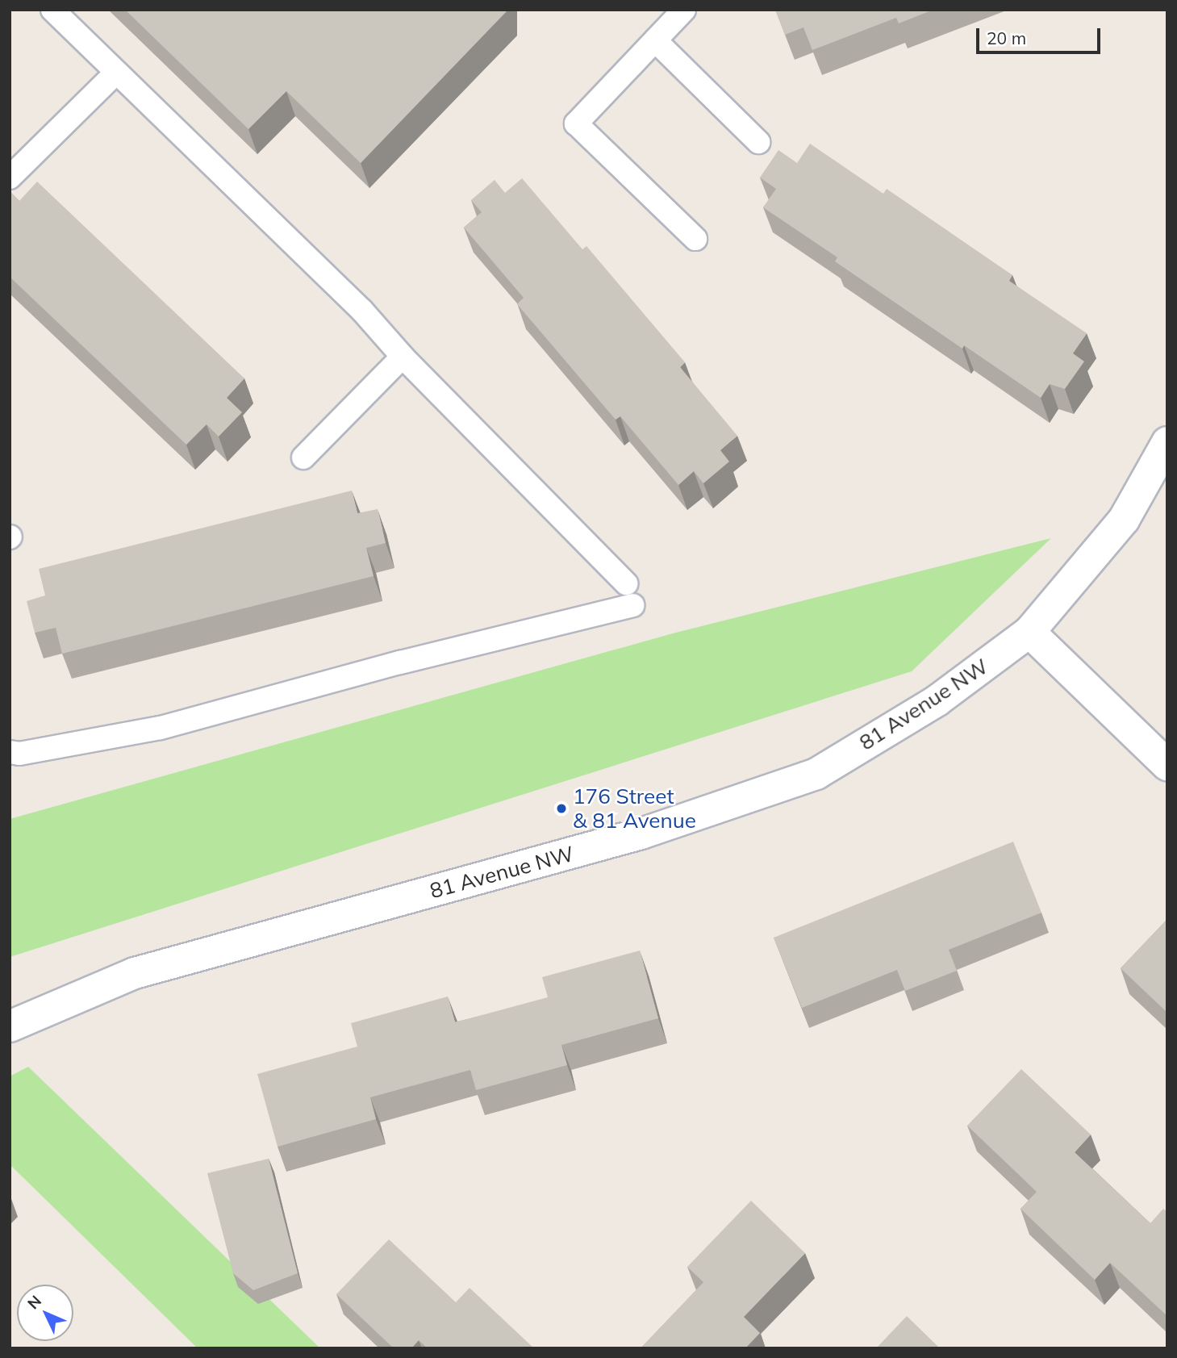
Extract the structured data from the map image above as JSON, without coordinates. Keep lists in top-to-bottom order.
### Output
{
  "streets": {
    "street": ["81 Avenue NW"]
  },
  "places": ["176 Street & 81 Avenue"],
  "scale_bar": "20 m",
  "north": "top left"
}
